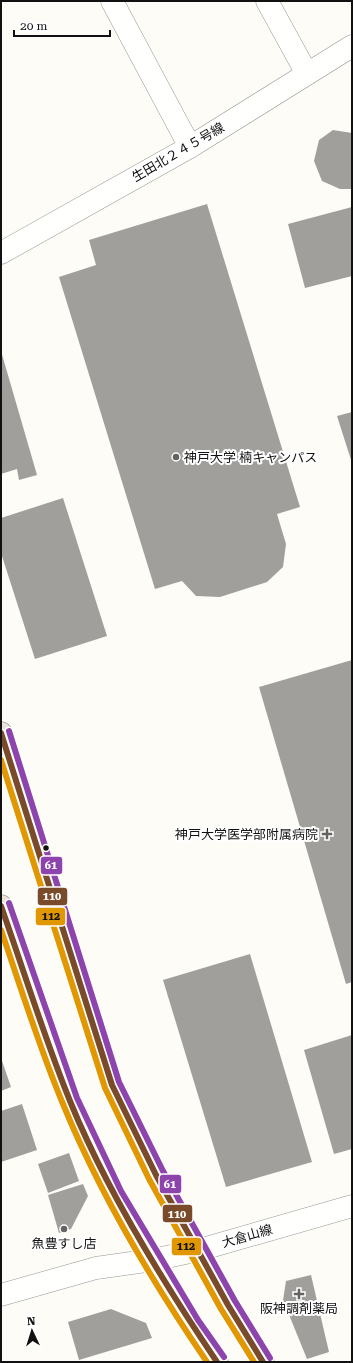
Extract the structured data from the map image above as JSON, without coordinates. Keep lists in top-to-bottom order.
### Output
{
  "streets": {
    "street": ["生田北２４５号線", "大倉山線"]
  },
  "places": {
    "other": ["神戸大学 楠キャンパス", "魚豊すし店"],
    "health": ["神戸大学医学部附属病院", "阪神調剤薬局"]
  },
  "lines": ["transit line 61", "transit line 110", "transit line 112"],
  "scale_bar": "20 m",
  "north": "top"
}
